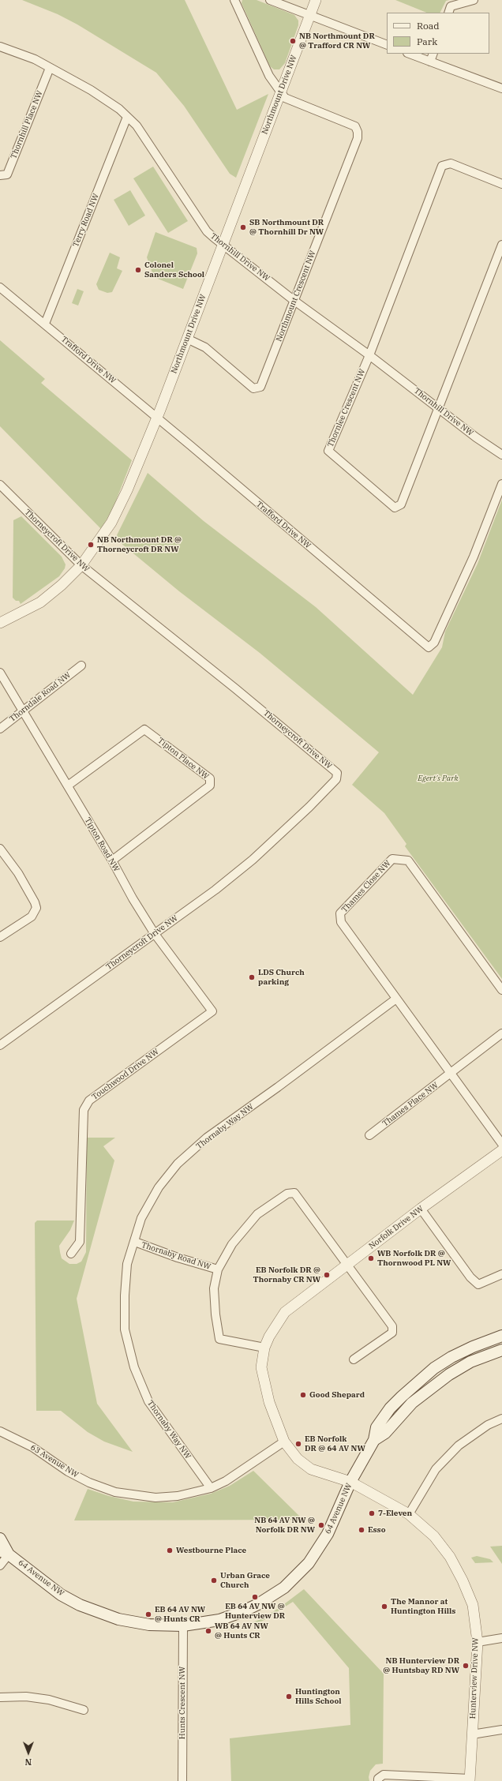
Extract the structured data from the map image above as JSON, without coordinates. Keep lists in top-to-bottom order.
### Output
{
  "streets": {
    "main road": ["64 Avenue NW"],
    "street": [
      "Northmount Drive NW",
      "Thornhill Place NW",
      "Terry Road NW",
      "Thornhill Drive NW",
      "Northmount Crescent NW",
      "Trafford Drive NW",
      "Thornlee Crescent NW",
      "Thorneycroft Drive NW",
      "Thorndale Road NW",
      "Tipton Place NW",
      "Tipton Road NW",
      "Thames Close NW",
      "Touchwood Drive NW",
      "Thames Place NW",
      "Thornaby Way NW",
      "Norfolk Drive NW",
      "Thornaby Road NW",
      "63 Avenue NW",
      "Hunterview Drive NW",
      "Hunts Crescent NW"
    ]
  },
  "crossings": [
    ["Northmount Drive NW", "Thornhill Drive NW"],
    ["Northmount Drive NW", "Northmount Crescent NW"],
    ["Northmount Drive NW", "Trafford Drive NW"],
    ["Northmount Drive NW", "Thorneycroft Drive NW"],
    ["Thornhill Place NW", "Thornhill Drive NW"],
    ["Terry Road NW", "Thornhill Drive NW"],
    ["Terry Road NW", "Trafford Drive NW"],
    ["Thornhill Drive NW", "Northmount Crescent NW"],
    ["Thornhill Drive NW", "Thornlee Crescent NW"],
    ["Thorneycroft Drive NW", "Tipton Road NW"],
    ["Thorndale Road NW", "Tipton Road NW"],
    ["Tipton Place NW", "Tipton Road NW"],
    ["Tipton Road NW", "Touchwood Drive NW"],
    ["Thames Close NW", "Thames Place NW"],
    ["Thames Close NW", "Thornaby Way NW"],
    ["Thornaby Way NW", "Thornaby Road NW"],
    ["Thornaby Way NW", "63 Avenue NW"],
    ["Norfolk Drive NW", "63 Avenue NW"],
    ["Norfolk Drive NW", "64 Avenue NW"],
    ["Norfolk Drive NW", "Hunterview Drive NW"],
    ["64 Avenue NW", "Hunterview Drive NW"],
    ["64 Avenue NW", "Hunts Crescent NW"]
  ],
  "parks": ["Egert's Park"],
  "places": [
    "NB Northmount DR @ Trafford CR NW",
    "SB Northmount DR @ Thornhill Dr NW",
    "Colonel Sanders School",
    "NB Northmount DR @ Thorneycroft DR NW",
    "LDS Church parking",
    "WB Norfolk DR @ Thornwood PL NW",
    "EB Norfolk DR @ Thornaby CR NW",
    "Good Shepard",
    "EB Norfolk DR @ 64 AV NW",
    "7-Eleven",
    "NB 64 AV NW @ Norfolk DR NW",
    "Esso",
    "Westbourne Place",
    "Urban Grace Church",
    "EB 64 AV NW @ Hunterview DR",
    "The Mannor at Huntington Hills",
    "EB 64 AV NW @ Hunts CR",
    "WB 64 AV NW @ Hunts CR",
    "NB Hunterview DR @ Huntsbay RD NW",
    "Huntington Hills School"
  ],
  "legend": ["Road", "Park"],
  "north": "bottom"
}
